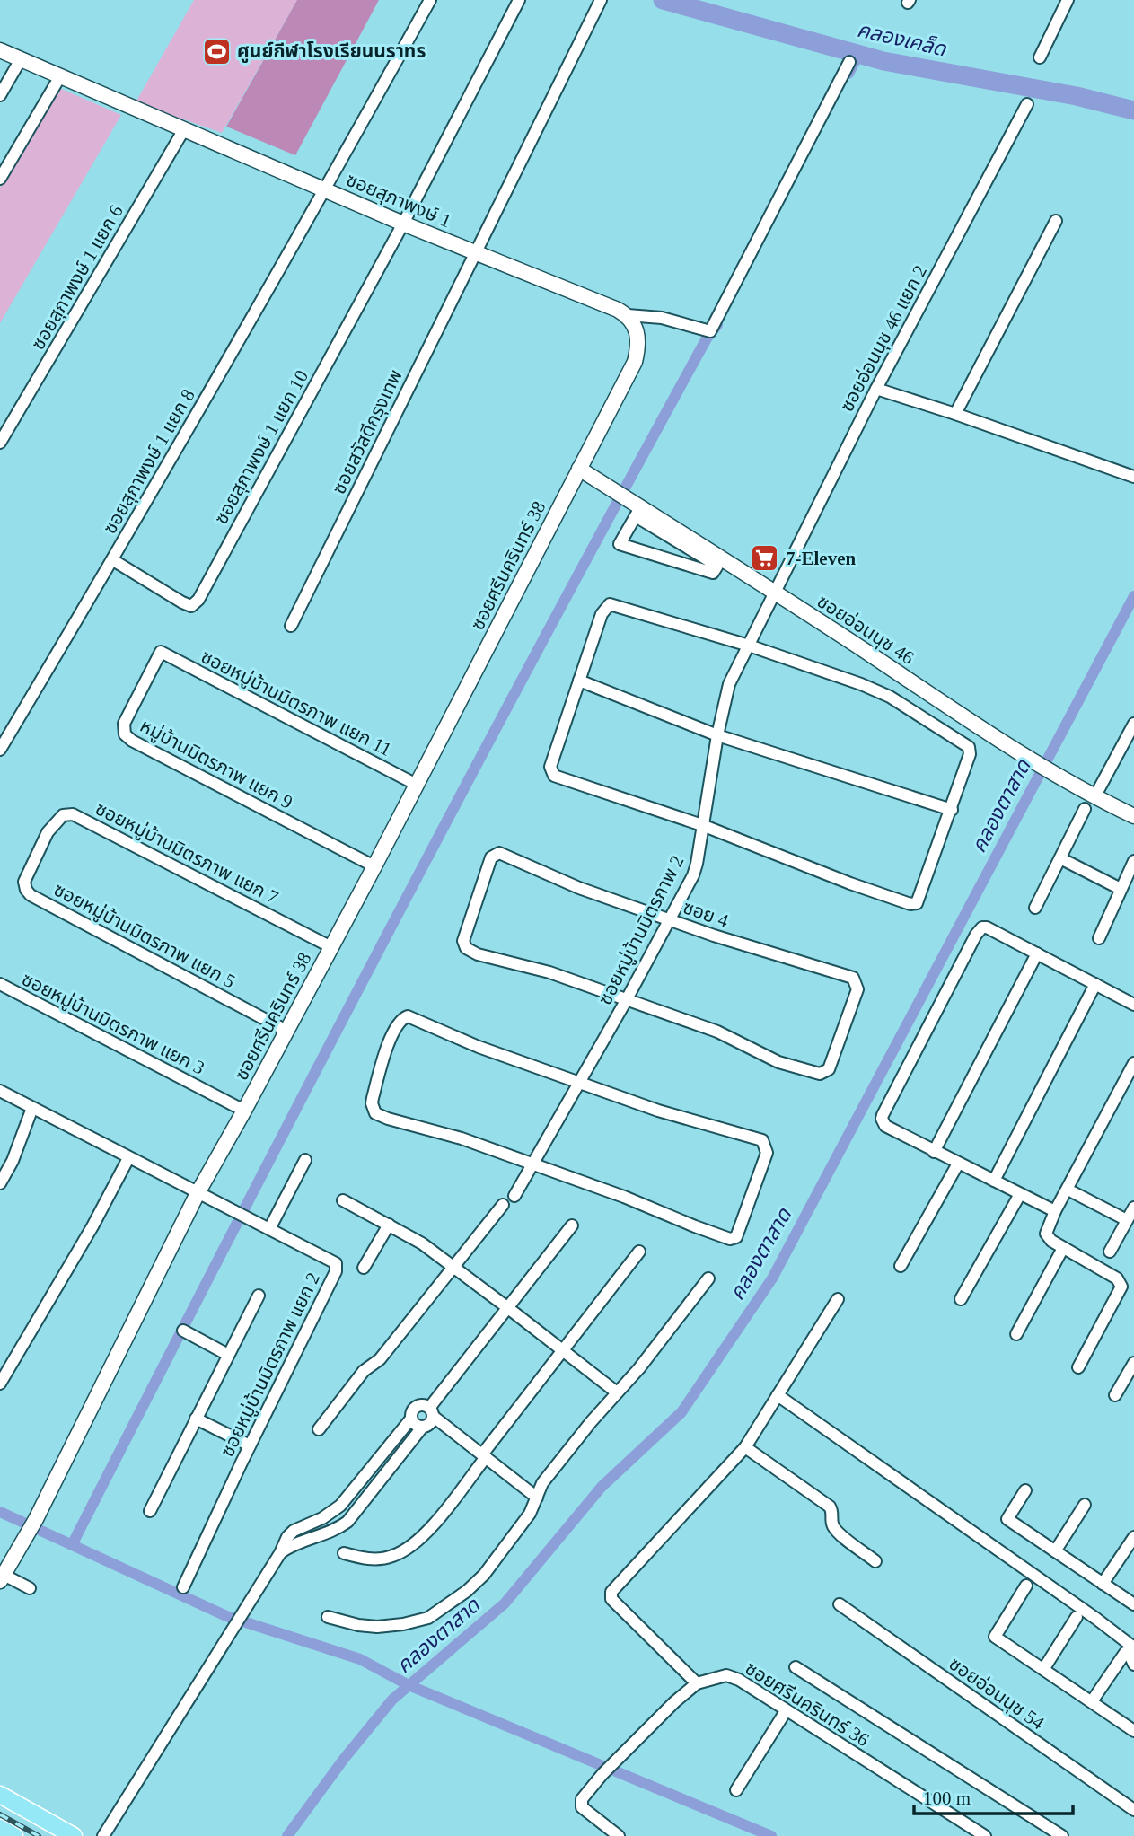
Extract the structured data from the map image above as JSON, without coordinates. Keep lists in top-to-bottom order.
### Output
{
  "streets": {
    "street": [
      "ซอยสุภาพงษ์ 1",
      "ซอยสุภาพงษ์ 1 แยก 6",
      "ซอยอ่อนนุช 46 แยก 2",
      "ซอยสวัสดีกรุงเทพ",
      "ซอยสุภาพงษ์ 1 แยก 10",
      "ซอยสุภาพงษ์ 1 แยก 8",
      "ซอยศรีนครินทร์ 38",
      "ซอยอ่อนนุช 46",
      "ซอยหมู่บ้านมิตรภาพ แยก 11",
      "หมู่บ้านมิตรภาพ แยก 9",
      "ซอยหมู่บ้านมิตรภาพ แยก 7",
      "ซอย 4",
      "ซอยหมู่บ้านมิตรภาพ 2",
      "ซอยหมู่บ้านมิตรภาพ แยก 5",
      "ซอยหมู่บ้านมิตรภาพ แยก 3",
      "ซอยหมู่บ้านมิตรภาพ แยก 2",
      "ซอยอ่อนนุช 54",
      "ซอยศรีนครินทร์ 36"
    ]
  },
  "crossings": [
    ["ซอยสุภาพงษ์ 1", "ซอยสุภาพงษ์ 1 แยก 6"],
    ["ซอยสุภาพงษ์ 1", "ซอยสวัสดีกรุงเทพ"],
    ["ซอยสุภาพงษ์ 1", "ซอยสุภาพงษ์ 1 แยก 10"],
    ["ซอยสุภาพงษ์ 1", "ซอยสุภาพงษ์ 1 แยก 8"],
    ["ซอยอ่อนนุช 46 แยก 2", "ซอยอ่อนนุช 46"],
    ["ซอยอ่อนนุช 46 แยก 2", "ซอยหมู่บ้านมิตรภาพ 2"],
    ["ซอยสุภาพงษ์ 1 แยก 10", "ซอยสุภาพงษ์ 1 แยก 8"],
    ["ซอยศรีนครินทร์ 38", "ซอยอ่อนนุช 46"],
    ["ซอยศรีนครินทร์ 38", "ซอยหมู่บ้านมิตรภาพ แยก 11"],
    ["ซอยศรีนครินทร์ 38", "หมู่บ้านมิตรภาพ แยก 9"],
    ["ซอยศรีนครินทร์ 38", "ซอยหมู่บ้านมิตรภาพ แยก 7"],
    ["ซอยศรีนครินทร์ 38", "ซอยหมู่บ้านมิตรภาพ แยก 5"],
    ["ซอยศรีนครินทร์ 38", "ซอยหมู่บ้านมิตรภาพ แยก 3"],
    ["ซอยศรีนครินทร์ 38", "ซอยหมู่บ้านมิตรภาพ แยก 2"],
    ["ซอยอ่อนนุช 46", "ซอยหมู่บ้านมิตรภาพ 2"],
    ["ซอยหมู่บ้านมิตรภาพ แยก 11", "หมู่บ้านมิตรภาพ แยก 9"],
    ["ซอยหมู่บ้านมิตรภาพ แยก 7", "ซอยหมู่บ้านมิตรภาพ แยก 5"],
    ["ซอย 4", "ซอยหมู่บ้านมิตรภาพ 2"]
  ],
  "water": ["คลองเคล็ด", "คลองตาสาด"],
  "places": {
    "sports": ["ศูนย์กีฬาโรงเรียนนราทร"],
    "supermarket": ["7-Eleven"]
  },
  "scale_bar": "100 m"
}
